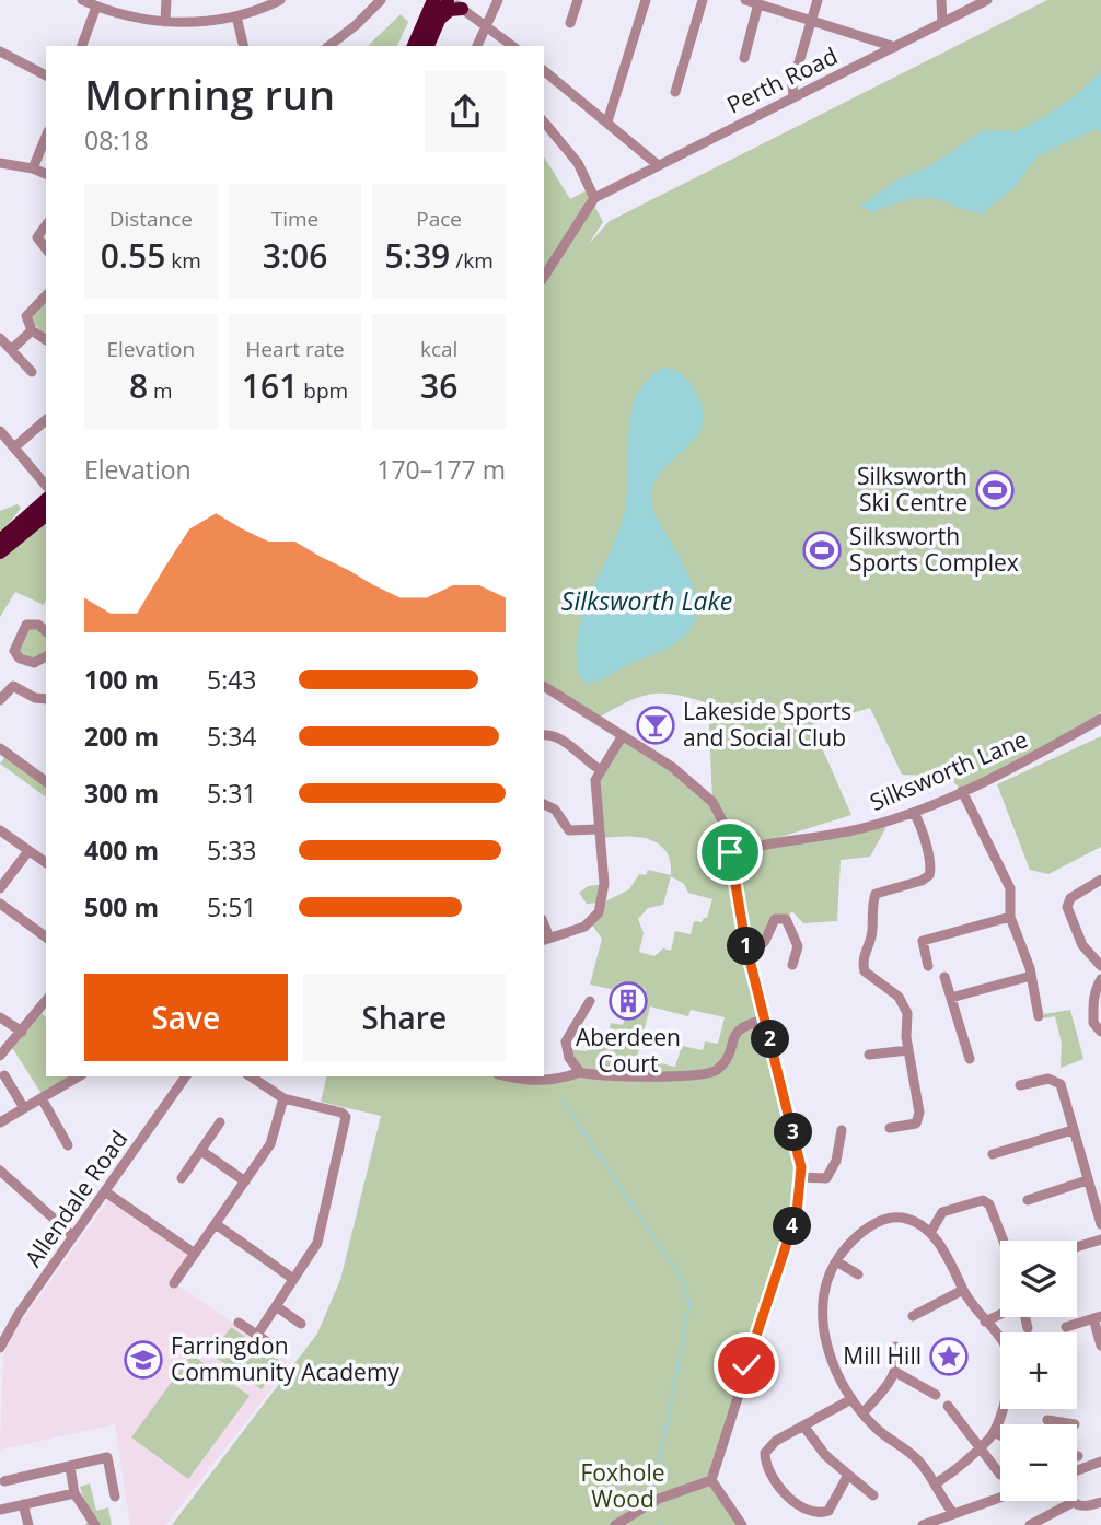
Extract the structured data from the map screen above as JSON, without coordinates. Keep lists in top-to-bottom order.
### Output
{
  "streets": {
    "street": ["Perth Road", "Silksworth Lane", "Allendale Road"]
  },
  "water": ["Silksworth Lake"],
  "parks": ["Foxhole Wood"],
  "places": {
    "sports": ["Silksworth Ski Centre", "Silksworth Sports Complex"],
    "bar": ["Lakeside Sports and Social Club"],
    "building": ["Aberdeen Court"],
    "place": ["Mill Hill"],
    "school or university": ["Farringdon Community Academy"]
  },
  "page": {
    "heading": ["Morning run", "08:18"],
    "stats": [
      ["Distance", "0.55 km"],
      ["Time", "3:06"],
      ["Pace", "5:39 /km"],
      ["Elevation", "8 m"],
      ["Heart rate", "161 bpm"],
      ["kcal", "36"]
    ],
    "chart": ["Elevation", "170–177 m"],
    "list": [
      {
        "name": "100 m",
        "note": "5:43"
      },
      {
        "name": "200 m",
        "note": "5:34"
      },
      {
        "name": "300 m",
        "note": "5:31"
      },
      {
        "name": "400 m",
        "note": "5:33"
      },
      {
        "name": "500 m",
        "note": "5:51"
      }
    ],
    "pins": [
      "1",
      "2",
      "3",
      "4"
    ],
    "buttons": ["Save", "Share"],
    "map_buttons": ["+", "−"]
  }
}
